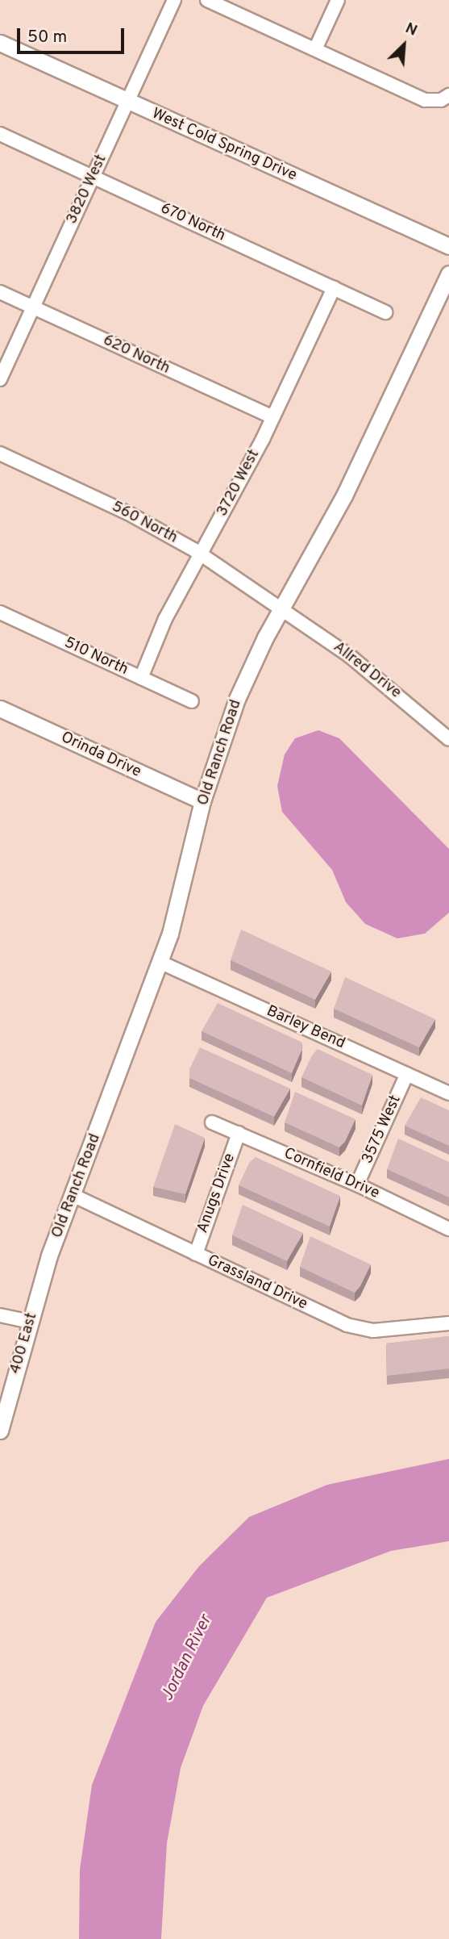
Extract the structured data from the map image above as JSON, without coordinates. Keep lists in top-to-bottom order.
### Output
{
  "streets": {
    "street": [
      "West Cold Spring Drive",
      "3820 West",
      "670 North",
      "620 North",
      "3720 West",
      "560 North",
      "510 North",
      "Allred Drive",
      "Old Ranch Road",
      "Orinda Drive",
      "Barley Bend",
      "3575 West",
      "Cornfield Drive",
      "Anugs Drive",
      "Grassland Drive",
      "400 East"
    ]
  },
  "crossings": [
    ["West Cold Spring Drive", "3820 West"],
    ["3820 West", "670 North"],
    ["3820 West", "620 North"],
    ["670 North", "3720 West"],
    ["620 North", "3720 West"],
    ["3720 West", "560 North"],
    ["3720 West", "510 North"],
    ["560 North", "Allred Drive"],
    ["560 North", "Old Ranch Road"],
    ["Allred Drive", "Old Ranch Road"],
    ["Old Ranch Road", "Orinda Drive"],
    ["Old Ranch Road", "Barley Bend"],
    ["Old Ranch Road", "Grassland Drive"],
    ["Old Ranch Road", "400 East"],
    ["Barley Bend", "3575 West"],
    ["3575 West", "Cornfield Drive"],
    ["Cornfield Drive", "Anugs Drive"],
    ["Anugs Drive", "Grassland Drive"]
  ],
  "water": ["Jordan River"],
  "scale_bar": "50 m",
  "north": "top right"
}
